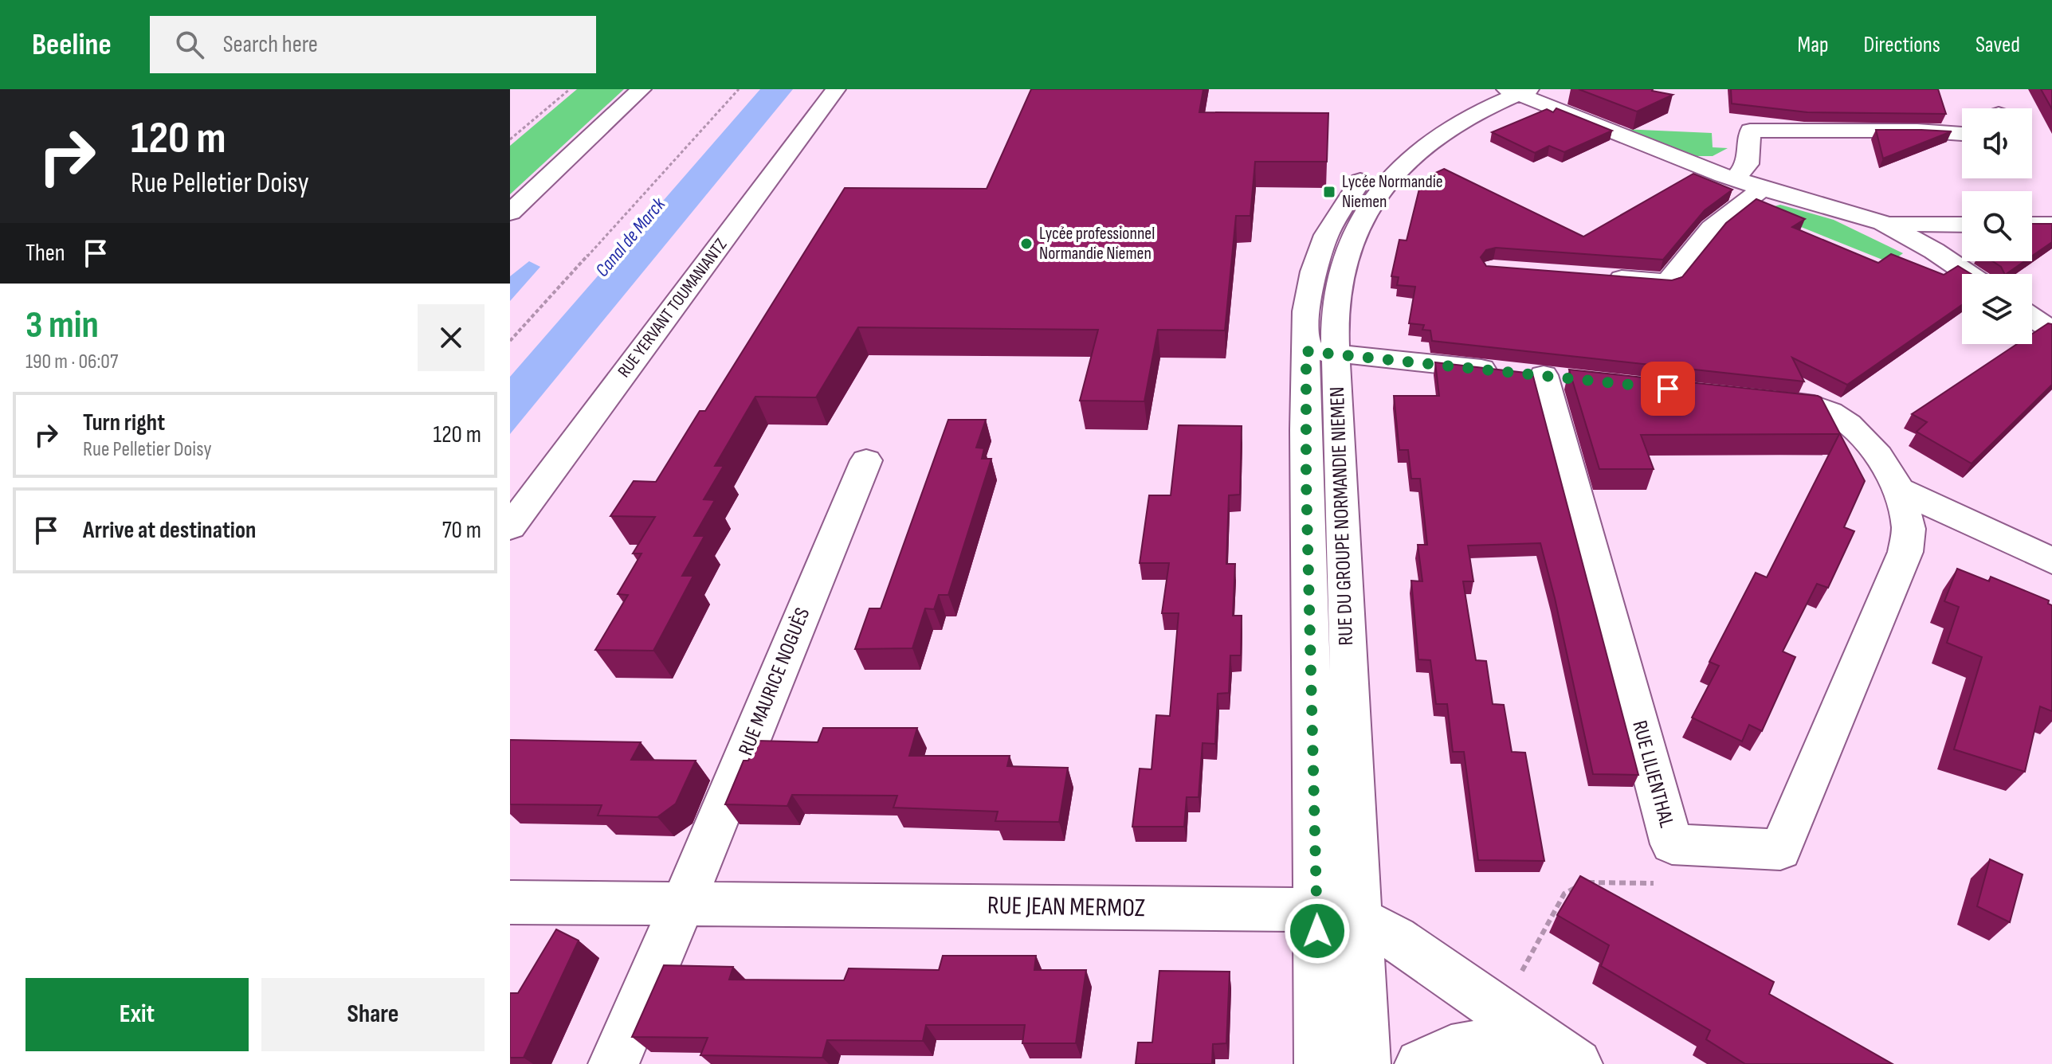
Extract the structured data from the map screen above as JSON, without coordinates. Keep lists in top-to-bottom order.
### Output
{
  "streets": {
    "street": [
      "RUE YERVANT TOUMANIANTZ",
      "RUE DU GROUPE NORMANDIE NIEMEN",
      "RUE MAURICE NOGUÈS",
      "RUE LILIENTHAL",
      "RUE JEAN MERMOZ"
    ]
  },
  "crossings": [
    ["RUE DU GROUPE NORMANDIE NIEMEN", "RUE LILIENTHAL"],
    ["RUE DU GROUPE NORMANDIE NIEMEN", "RUE JEAN MERMOZ"],
    ["RUE MAURICE NOGUÈS", "RUE JEAN MERMOZ"]
  ],
  "water": ["Canal de Marck"],
  "places": {
    "transit": ["Lycée Normandie Niemen"],
    "other": ["Lycée professionnel Normandie Niemen"]
  },
  "page": {
    "header": "Beeline",
    "search": "Search here",
    "nav": ["Map", "Directions", "Saved"],
    "turn": ["120 m", "Rue Pelletier Doisy"],
    "then": "Then",
    "heading": ["3 min", "190 m · 06:07"],
    "list": [
      {
        "name": "Turn right",
        "note": "Rue Pelletier Doisy",
        "value": "120 m"
      },
      {
        "name": "Arrive at destination",
        "value": "70 m"
      }
    ],
    "buttons": ["Exit", "Share"]
  }
}
